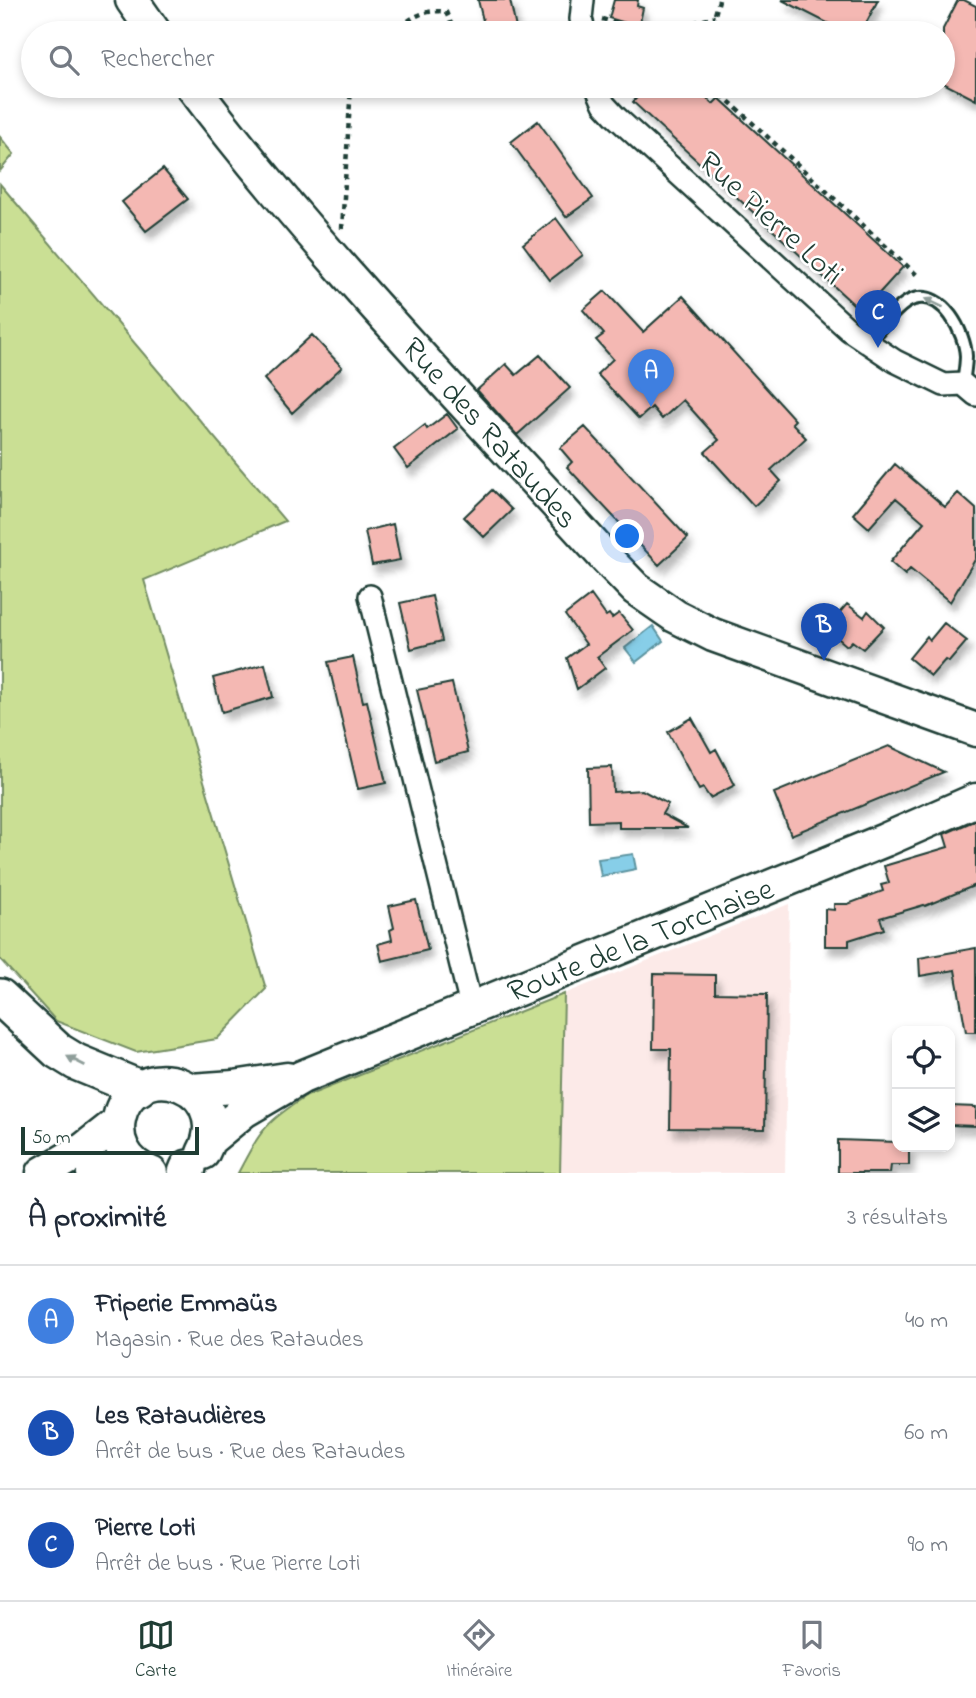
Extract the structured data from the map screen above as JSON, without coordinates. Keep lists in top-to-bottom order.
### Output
{
  "streets": {
    "street": ["Rue Pierre Loti", "Rue des Rataudes", "Route de la Torchaise"]
  },
  "scale_bar": "50 m",
  "page": {
    "search": "Rechercher",
    "pins": ["C", "A", "B"],
    "scale": "50 m",
    "heading": ["À proximité", "3 résultats"],
    "list": [
      {
        "mark": "A",
        "name": "Friperie Emmaüs",
        "note": "Magasin · Rue des Rataudes",
        "value": "40 m"
      },
      {
        "mark": "B",
        "name": "Les Rataudières",
        "note": "Arrêt de bus · Rue des Rataudes",
        "value": "60 m"
      },
      {
        "mark": "C",
        "name": "Pierre Loti",
        "note": "Arrêt de bus · Rue Pierre Loti",
        "value": "90 m"
      }
    ],
    "nav": ["Carte", "Itinéraire", "Favoris"]
  }
}
